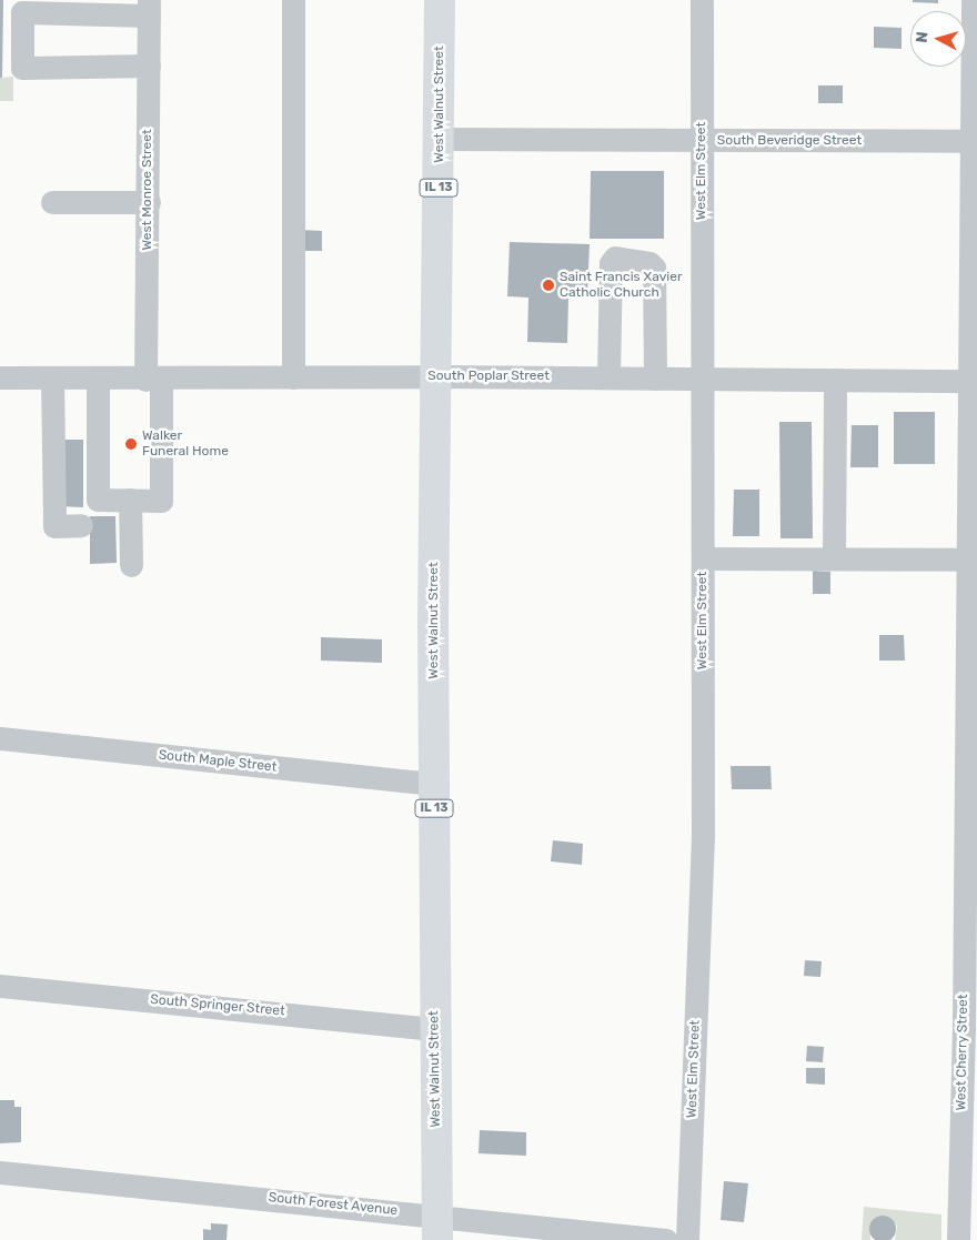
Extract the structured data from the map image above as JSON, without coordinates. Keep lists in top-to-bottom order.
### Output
{
  "streets": {
    "highway": ["West Walnut Street", "IL 13"],
    "street": [
      "South Beveridge Street",
      "West Elm Street",
      "West Monroe Street",
      "South Poplar Street",
      "South Maple Street",
      "South Springer Street",
      "West Cherry Street",
      "South Forest Avenue"
    ]
  },
  "crossings": [
    ["West Walnut Street", "South Beveridge Street"],
    ["West Walnut Street", "South Poplar Street"],
    ["West Walnut Street", "South Maple Street"],
    ["West Walnut Street", "South Springer Street"],
    ["West Walnut Street", "South Forest Avenue"],
    ["South Beveridge Street", "West Elm Street"],
    ["South Beveridge Street", "West Cherry Street"],
    ["West Elm Street", "South Poplar Street"],
    ["West Monroe Street", "South Poplar Street"],
    ["South Poplar Street", "West Cherry Street"]
  ],
  "places": ["Saint Francis Xavier Catholic Church", "Walker Funeral Home"],
  "north": "left"
}
